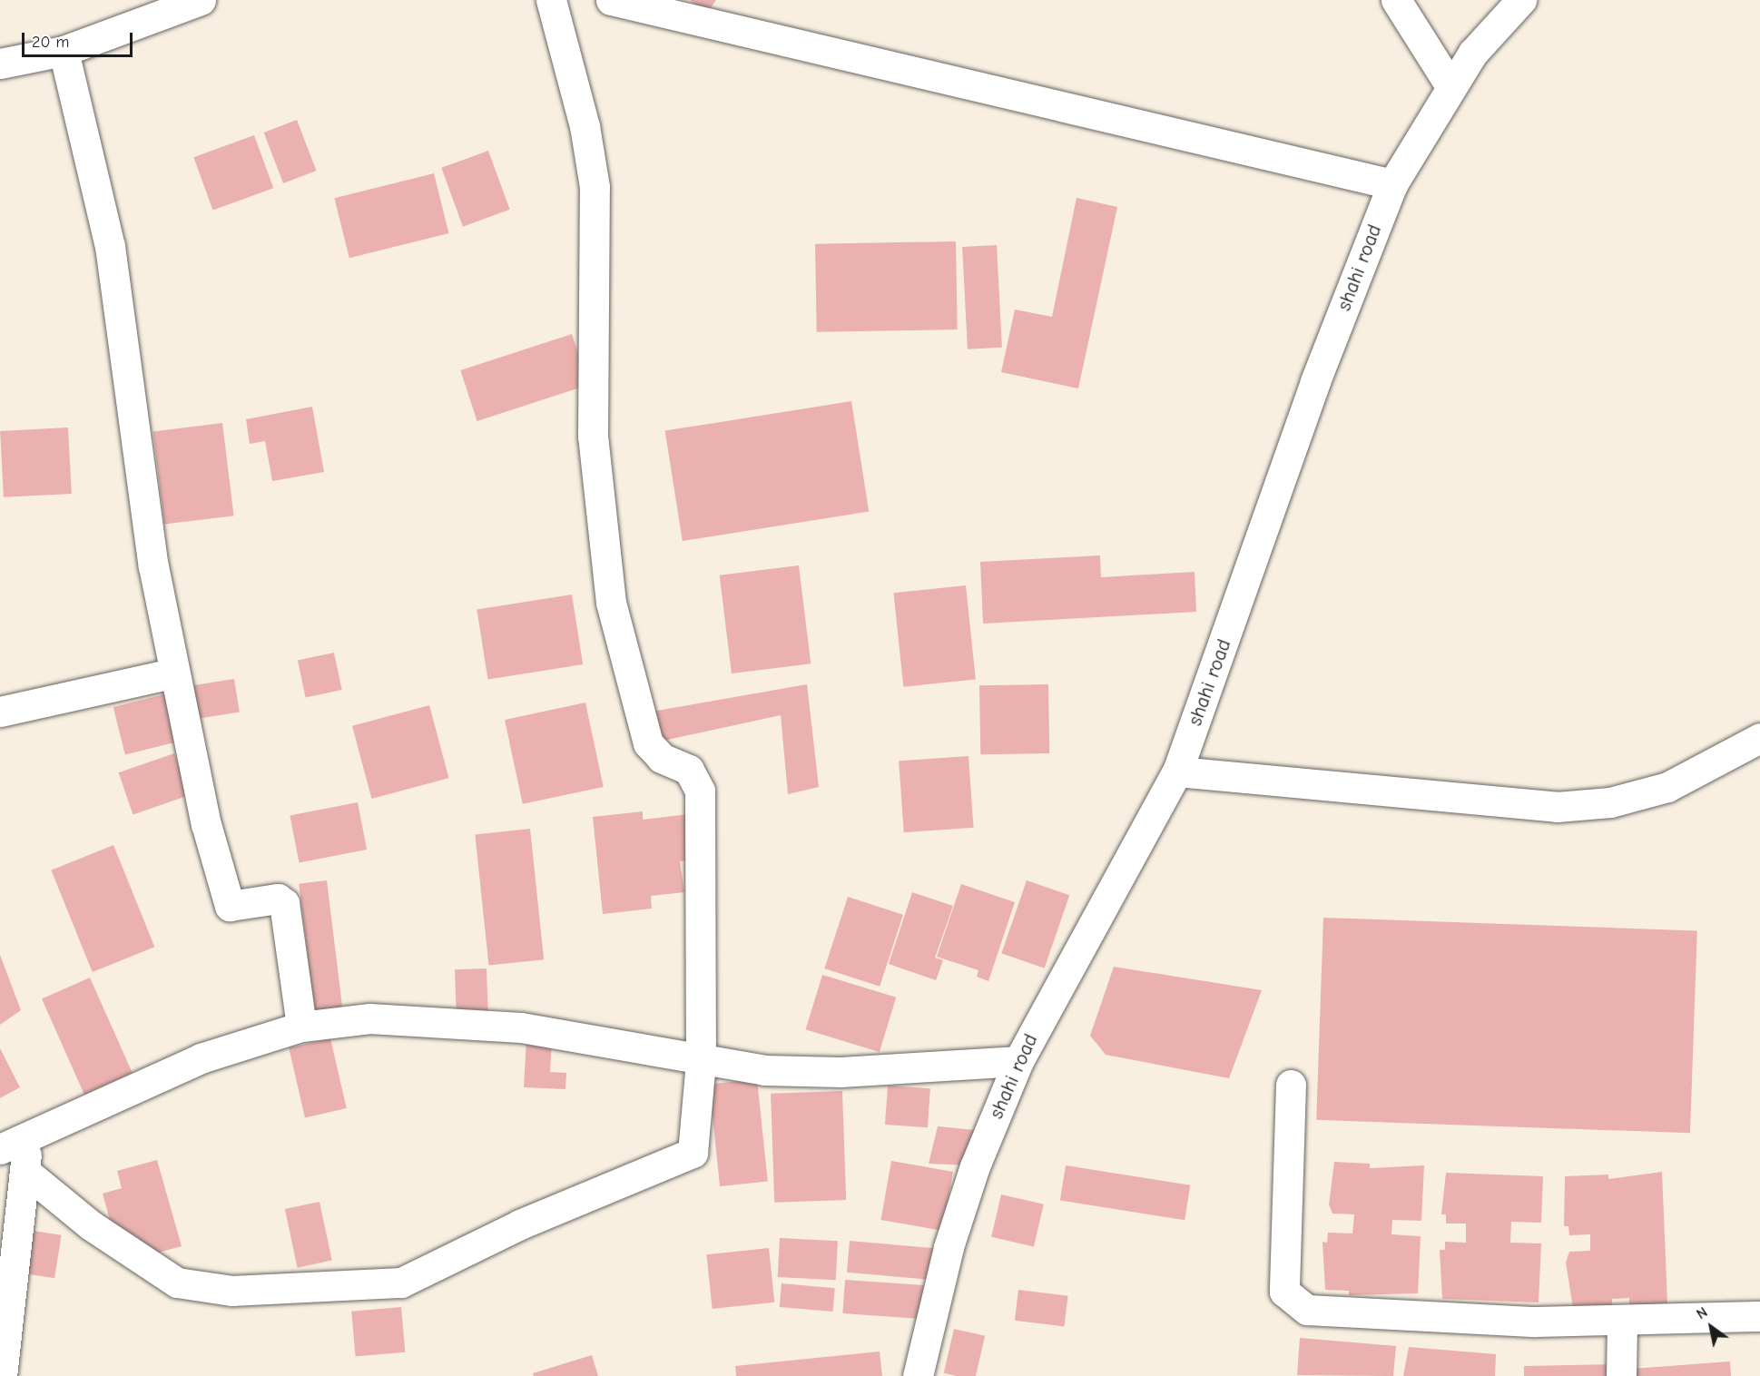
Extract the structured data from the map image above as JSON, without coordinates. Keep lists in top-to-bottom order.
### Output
{
  "streets": {
    "street": ["shahi road"]
  },
  "scale_bar": "20 m",
  "north": "top left"
}
